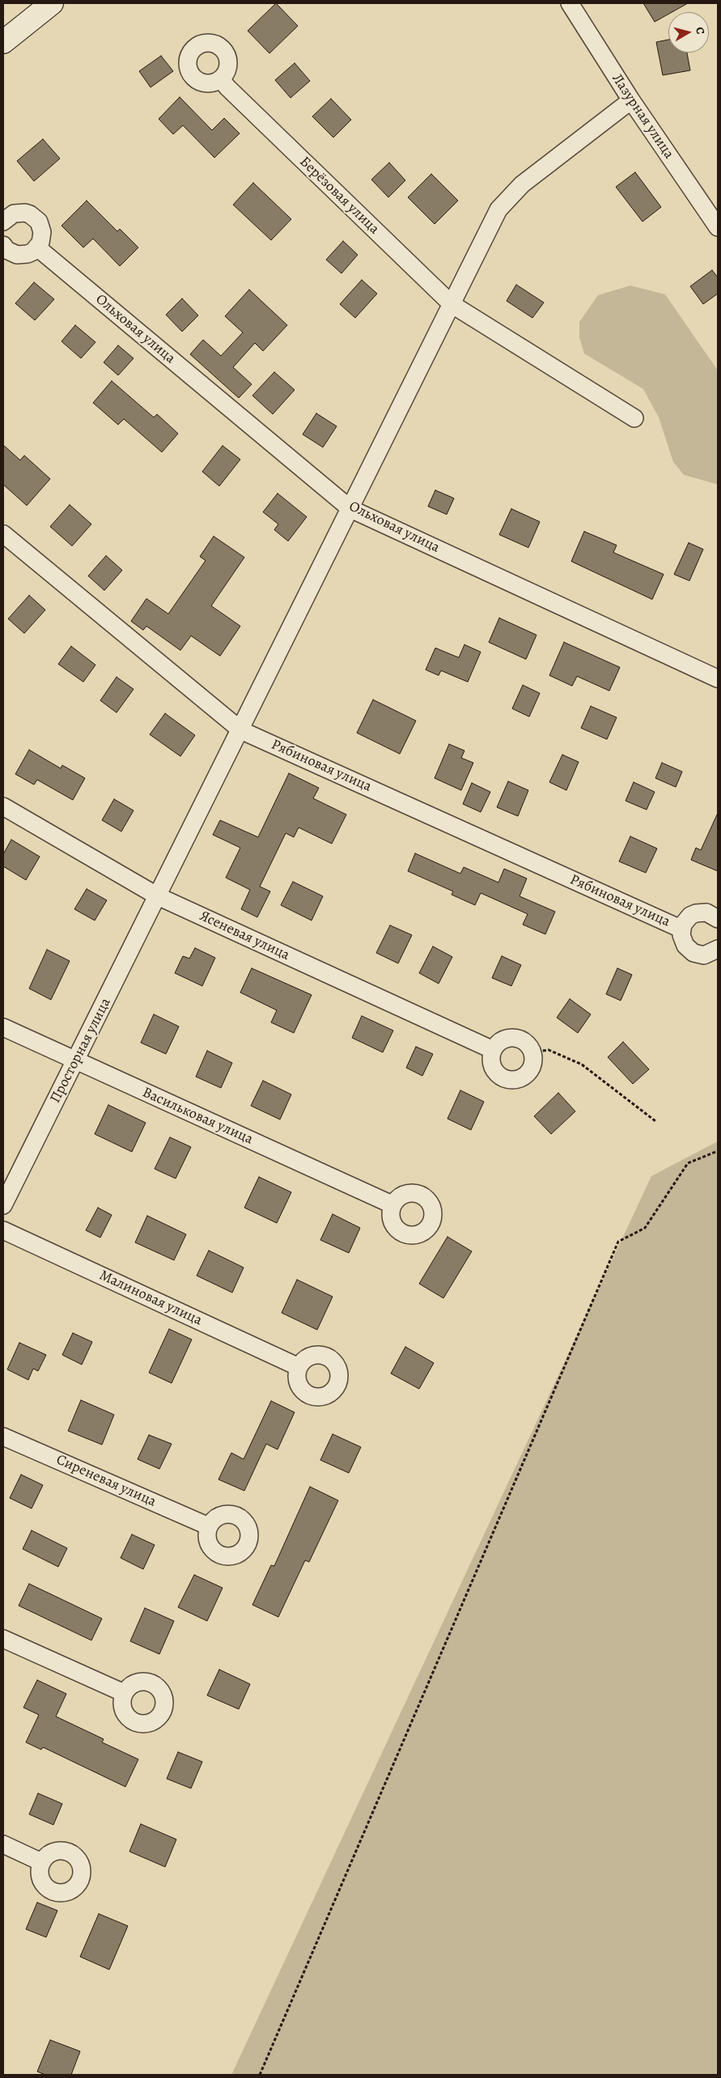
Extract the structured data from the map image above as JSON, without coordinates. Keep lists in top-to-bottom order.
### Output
{
  "streets": {
    "street": [
      "Лазурная улица",
      "Берёзовая улица",
      "Ольховая улица",
      "Рябиновая улица",
      "Ясеневая улица",
      "Просторная улица",
      "Васильковая улица",
      "Малиновая улица",
      "Сиреневая улица"
    ]
  },
  "crossings": [
    ["Лазурная улица", "Просторная улица"],
    ["Берёзовая улица", "Просторная улица"],
    ["Ольховая улица", "Просторная улица"],
    ["Рябиновая улица", "Просторная улица"],
    ["Ясеневая улица", "Просторная улица"],
    ["Просторная улица", "Васильковая улица"]
  ],
  "north": "right"
}
